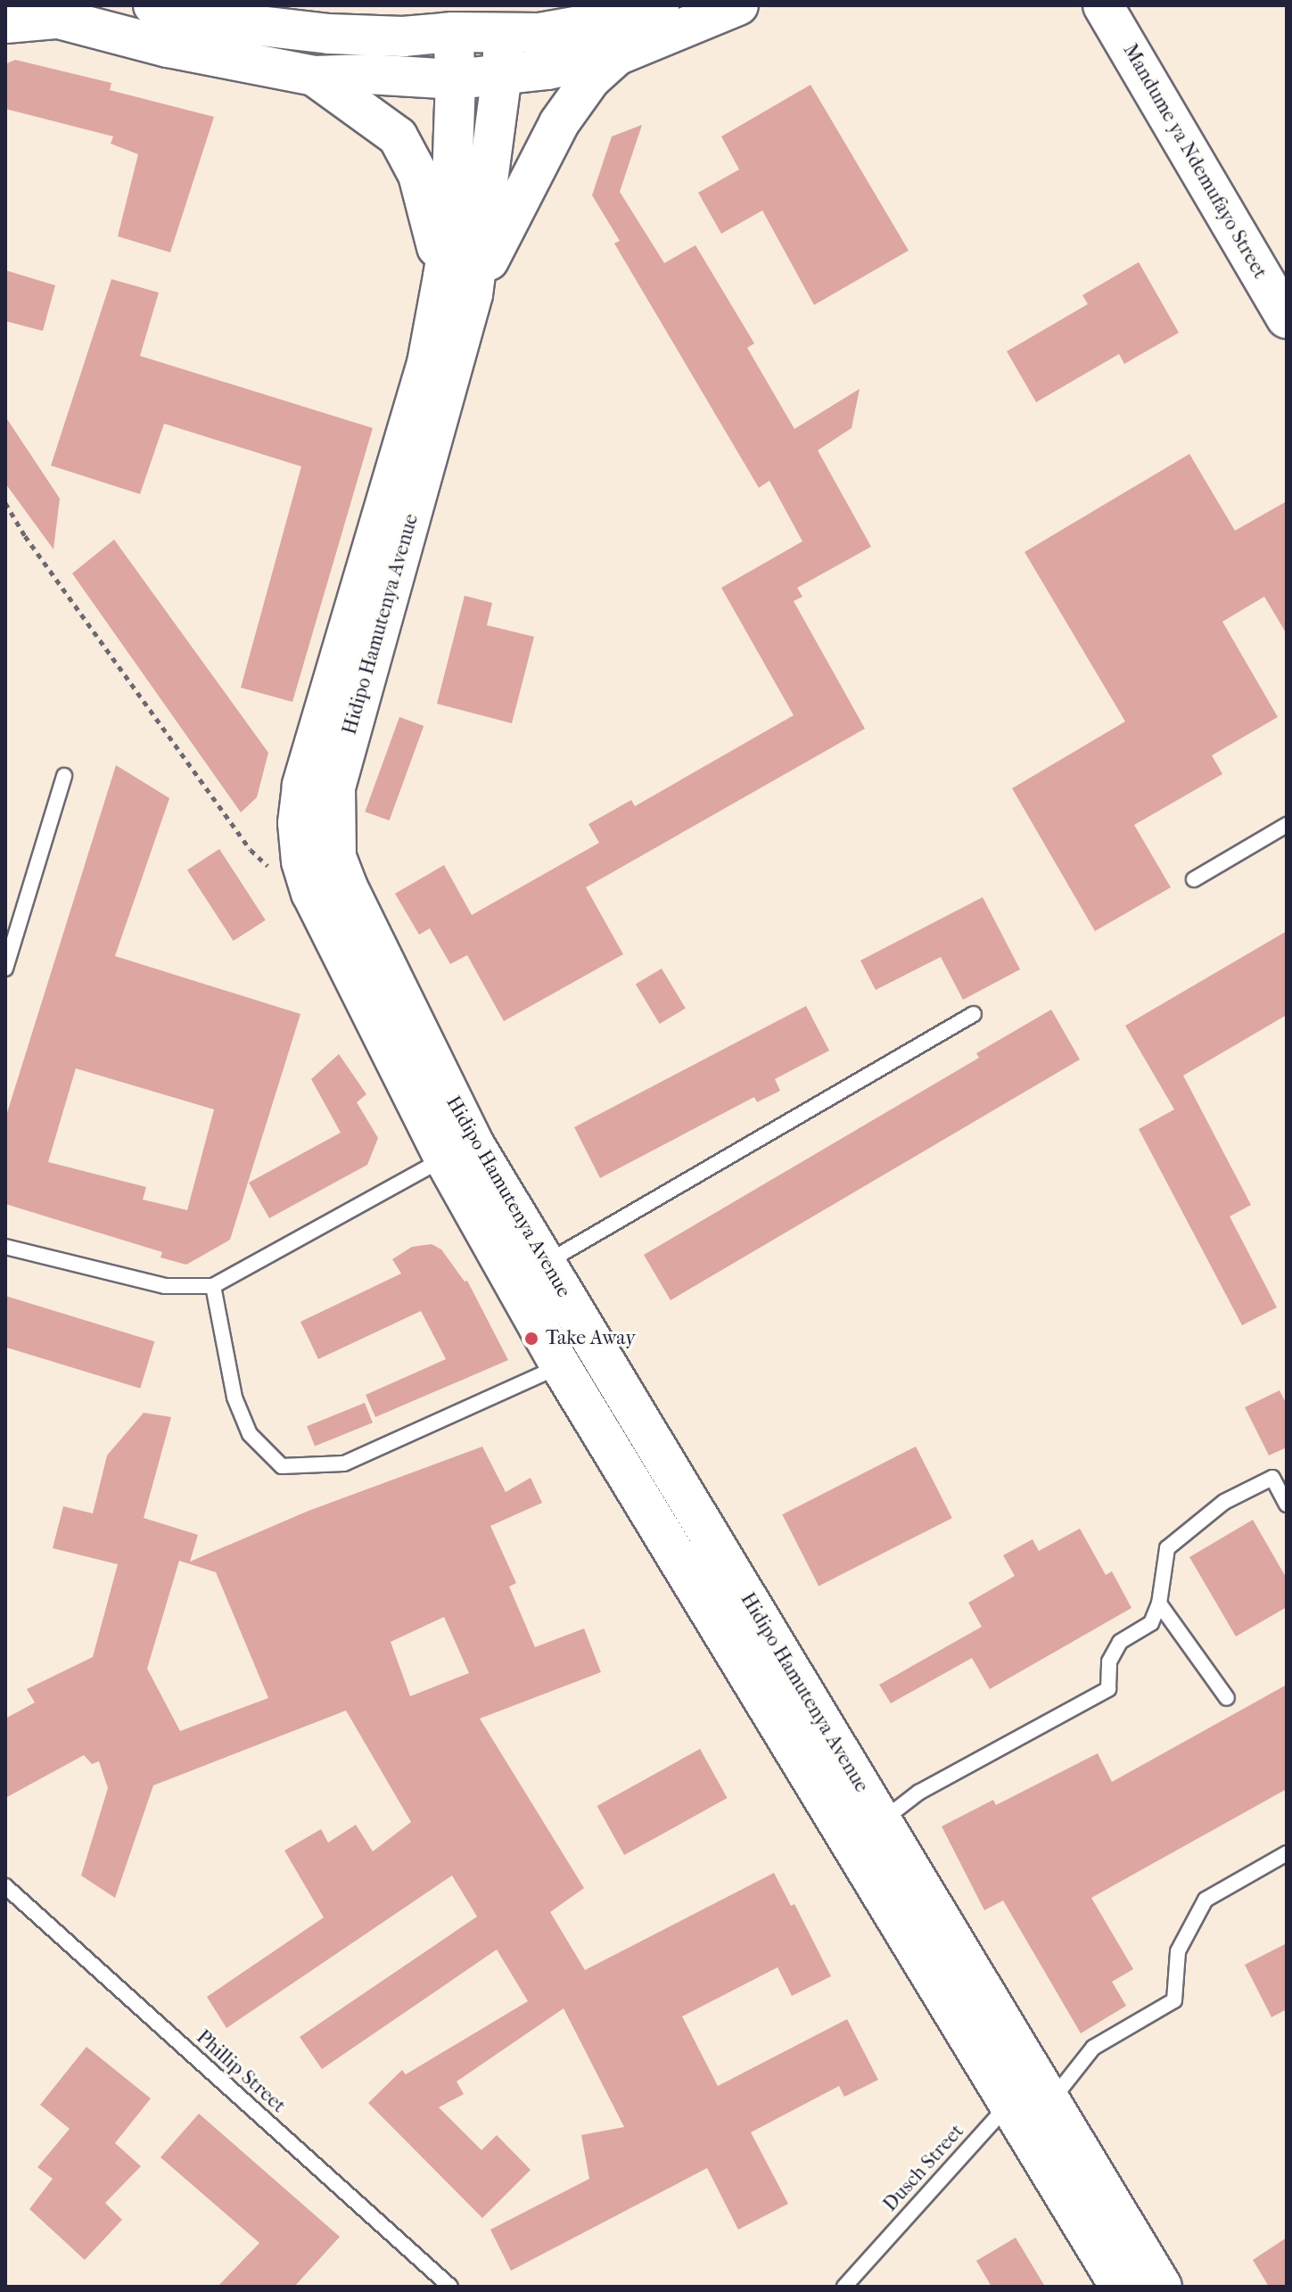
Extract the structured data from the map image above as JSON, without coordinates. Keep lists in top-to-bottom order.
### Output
{
  "streets": {
    "street": ["Mandume ya Ndemufayo Street", "Hidipo Hamutenya Avenue"],
    "lane": ["Phillip Street", "Dusch Street"]
  },
  "crossings": [
    ["Hidipo Hamutenya Avenue", "Dusch Street"]
  ],
  "places": ["Take Away"]
}
